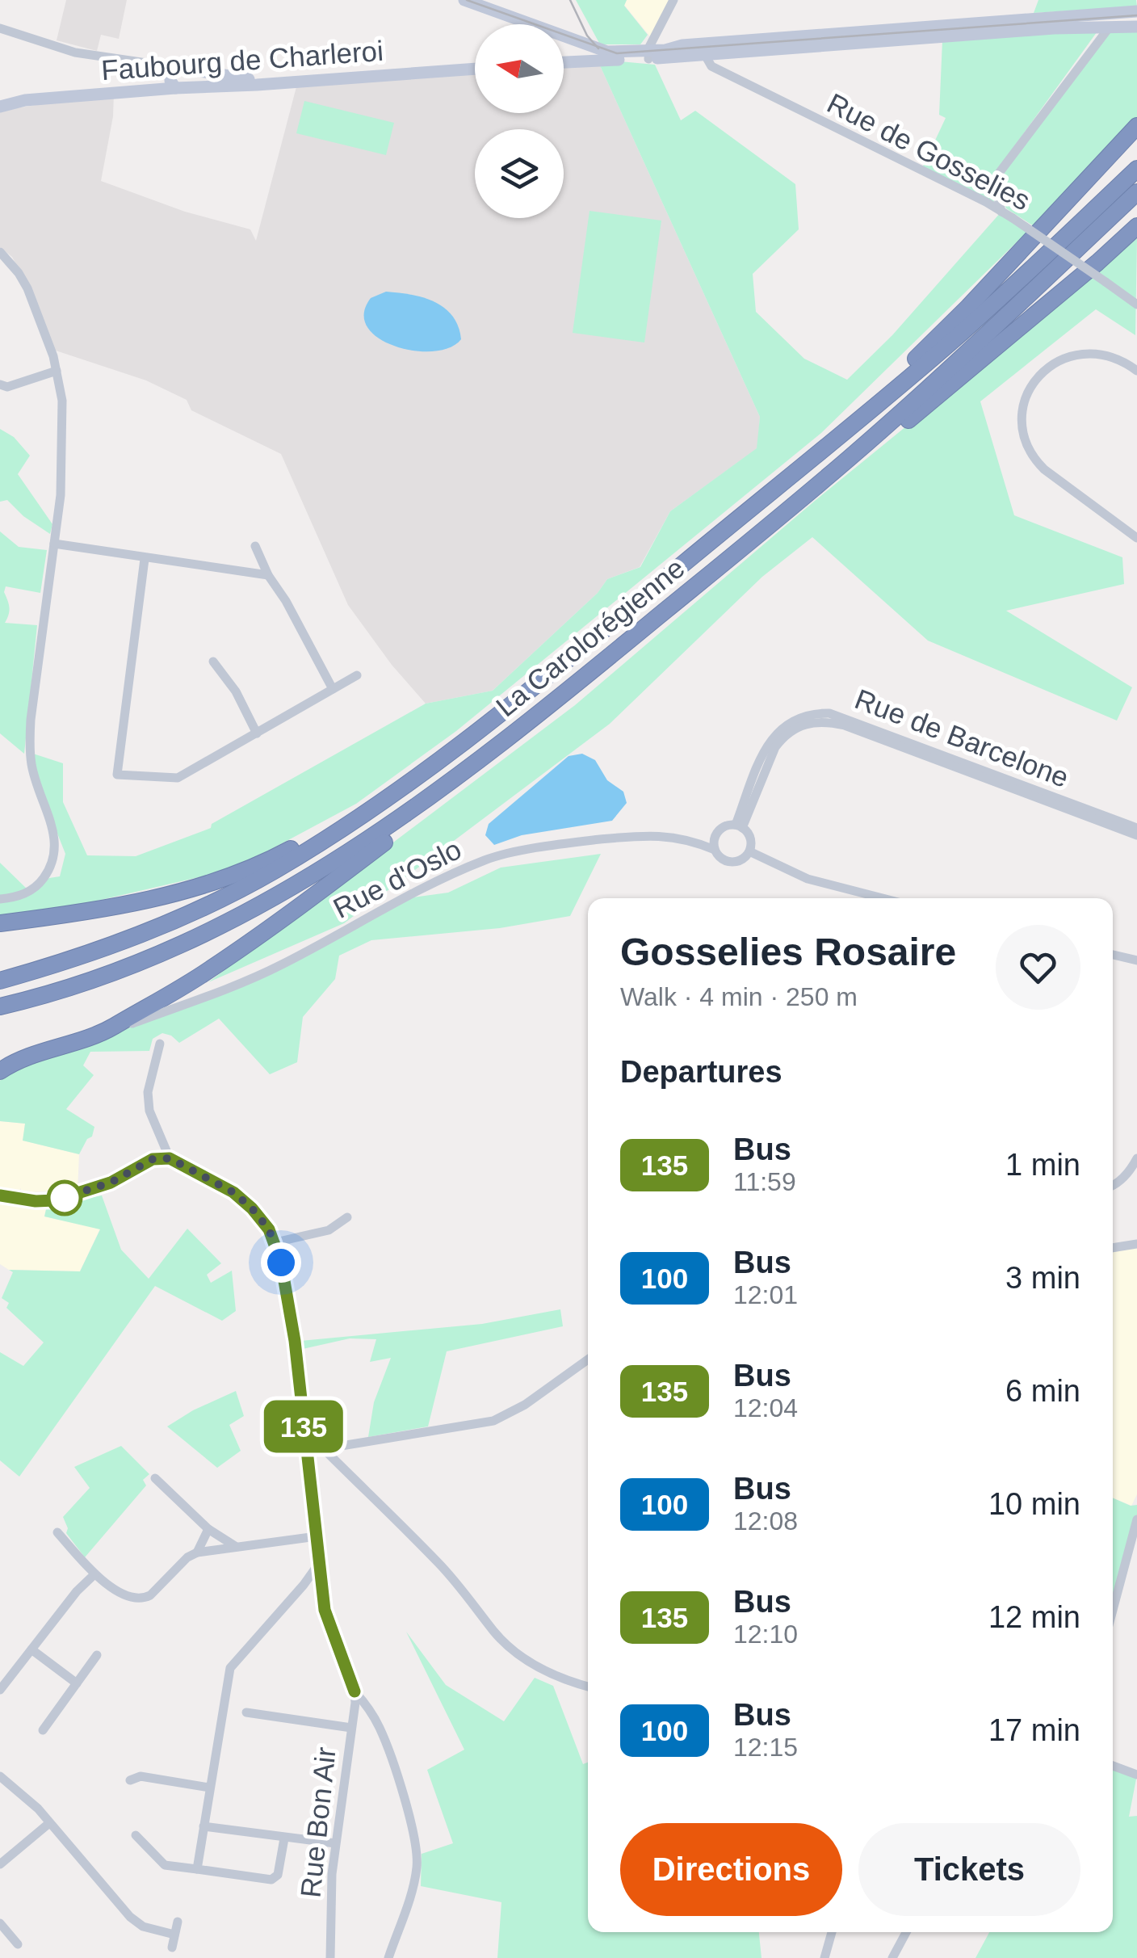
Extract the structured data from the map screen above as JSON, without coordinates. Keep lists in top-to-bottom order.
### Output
{
  "streets": {
    "highway": ["La Carolorégienne"],
    "main road": ["Faubourg de Charleroi"],
    "street": [
      "Rue de Gosselies",
      "Rue de Barcelone",
      "Rue d'Oslo",
      "Rue Bon Air"
    ]
  },
  "crossings": [
    ["Rue de Barcelone", "Rue d'Oslo"]
  ],
  "lines": ["bus line 135"],
  "north": "left",
  "page": {
    "on_map": "135",
    "heading": [
      ["Gosselies Rosaire", "Walk · 4 min · 250 m"],
      "Departures"
    ],
    "list": [
      {
        "mark": "135",
        "name": "Bus",
        "note": "11:59",
        "value": "1 min"
      },
      {
        "mark": "100",
        "name": "Bus",
        "note": "12:01",
        "value": "3 min"
      },
      {
        "mark": "135",
        "name": "Bus",
        "note": "12:04",
        "value": "6 min"
      },
      {
        "mark": "100",
        "name": "Bus",
        "note": "12:08",
        "value": "10 min"
      },
      {
        "mark": "135",
        "name": "Bus",
        "note": "12:10",
        "value": "12 min"
      },
      {
        "mark": "100",
        "name": "Bus",
        "note": "12:15",
        "value": "17 min"
      }
    ],
    "buttons": ["Directions", "Tickets"]
  }
}
